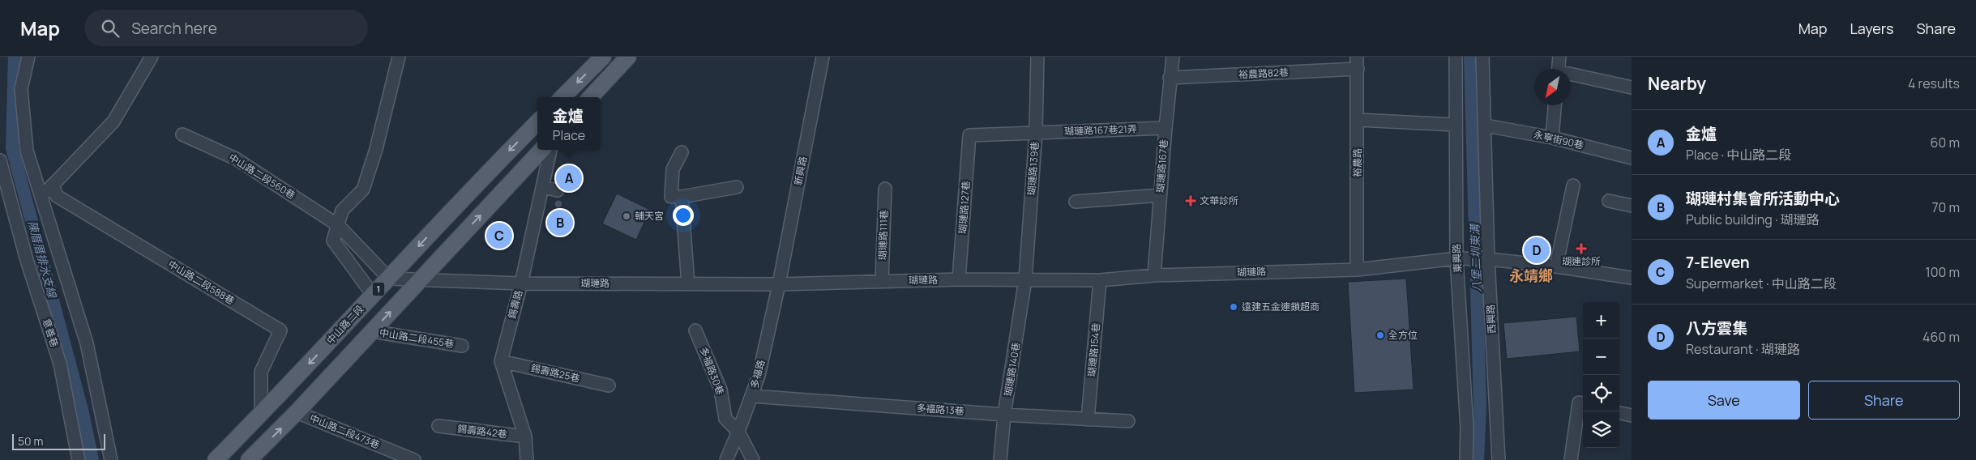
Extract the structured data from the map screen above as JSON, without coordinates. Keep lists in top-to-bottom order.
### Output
{
  "streets": {
    "main road": ["1", "中山路二段"],
    "street": [
      "裕農路82巷",
      "瑚璉路167巷21弄",
      "永寧街90巷",
      "裕農路",
      "瑚璉路167巷",
      "瑚璉路139巷",
      "新興路",
      "中山路二段560巷",
      "瑚璉路127巷",
      "瑚璉路111巷",
      "東興路",
      "瑚璉路",
      "中山路二段588巷",
      "錫壽路",
      "西興路",
      "意善巷",
      "中山路二段455巷",
      "瑚璉路154巷",
      "瑚璉路140巷",
      "多福路30巷",
      "錫壽路25巷",
      "多福路",
      "多福路13巷",
      "中山路二段473巷",
      "錫壽路42巷"
    ]
  },
  "crossings": [
    ["裕農路82巷", "裕農路"],
    ["裕農路82巷", "瑚璉路167巷"],
    ["瑚璉路167巷21弄", "瑚璉路167巷"],
    ["瑚璉路167巷21弄", "瑚璉路139巷"],
    ["瑚璉路167巷21弄", "瑚璉路127巷"],
    ["永寧街90巷", "西興路"],
    ["裕農路", "瑚璉路"],
    ["瑚璉路167巷", "瑚璉路"],
    ["瑚璉路139巷", "瑚璉路"],
    ["瑚璉路139巷", "瑚璉路140巷"],
    ["新興路", "瑚璉路"],
    ["新興路", "多福路"],
    ["中山路二段560巷", "瑚璉路"],
    ["中山路二段560巷", "中山路二段"],
    ["瑚璉路127巷", "瑚璉路"],
    ["瑚璉路111巷", "瑚璉路"],
    ["東興路", "瑚璉路"],
    ["瑚璉路", "1"],
    ["瑚璉路", "錫壽路"],
    ["瑚璉路", "西興路"],
    ["瑚璉路", "中山路二段"],
    ["瑚璉路", "瑚璉路154巷"],
    ["瑚璉路", "瑚璉路140巷"],
    ["瑚璉路", "多福路"],
    ["中山路二段588巷", "中山路二段"],
    ["1", "中山路二段455巷"],
    ["1", "中山路二段473巷"],
    ["錫壽路", "錫壽路25巷"],
    ["瑚璉路154巷", "多福路13巷"],
    ["瑚璉路140巷", "多福路13巷"],
    ["多福路30巷", "多福路"],
    ["多福路", "多福路13巷"]
  ],
  "districts": ["永靖鄉"],
  "water": ["八堡二圳東溝", "陳厝厝排水支線"],
  "places": {
    "health": ["文華診所", "瑚連診所"],
    "other": ["輔天宮", "遠建五金連鎖超商", "全方位"]
  },
  "scale_bar": "50 m",
  "north": "bottom left",
  "page": {
    "header": "Map",
    "search": "Search here",
    "nav": ["Map", "Layers", "Share"],
    "heading": ["Nearby", "4 results"],
    "popup": ["金爐", "Place"],
    "list": [
      {
        "mark": "A",
        "name": "金爐",
        "note": "Place · 中山路二段",
        "value": "60 m"
      },
      {
        "mark": "B",
        "name": "瑚璉村集會所活動中心",
        "note": "Public building · 瑚璉路",
        "value": "70 m"
      },
      {
        "mark": "C",
        "name": "7-Eleven",
        "note": "Supermarket · 中山路二段",
        "value": "100 m"
      },
      {
        "mark": "D",
        "name": "八方雲集",
        "note": "Restaurant · 瑚璉路",
        "value": "460 m"
      }
    ],
    "pins": [
      "A",
      "B",
      "C",
      "D"
    ],
    "map_buttons": ["+", "−"],
    "buttons": ["Save", "Share"],
    "scale": "50 m"
  }
}
